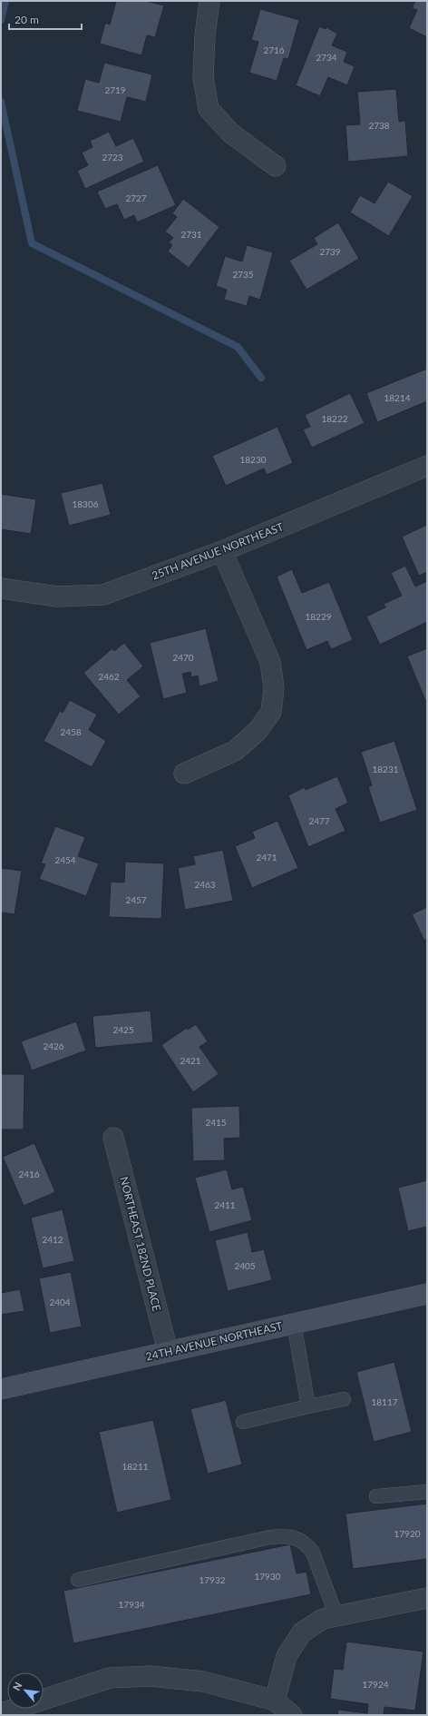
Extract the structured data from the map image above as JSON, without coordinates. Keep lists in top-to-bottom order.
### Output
{
  "streets": {
    "main road": ["24TH AVENUE NORTHEAST"],
    "street": ["25TH AVENUE NORTHEAST", "NORTHEAST 182ND PLACE"]
  },
  "crossings": [
    ["NORTHEAST 182ND PLACE", "24TH AVENUE NORTHEAST"]
  ],
  "house_numbers": [
    "2716",
    "2734",
    "2719",
    "2738",
    "2723",
    "2727",
    "2731",
    "2739",
    "2735",
    "18214",
    "18222",
    "18230",
    "18306",
    "18229",
    "2470",
    "2462",
    "2458",
    "18231",
    "2477",
    "2471",
    "2454",
    "2463",
    "2457",
    "2425",
    "2426",
    "2421",
    "2415",
    "2416",
    "2411",
    "2412",
    "2405",
    "2404",
    "18117",
    "18211",
    "17920",
    "17930",
    "17932",
    "17934",
    "17924"
  ],
  "scale_bar": "20 m",
  "north": "top left"
}
